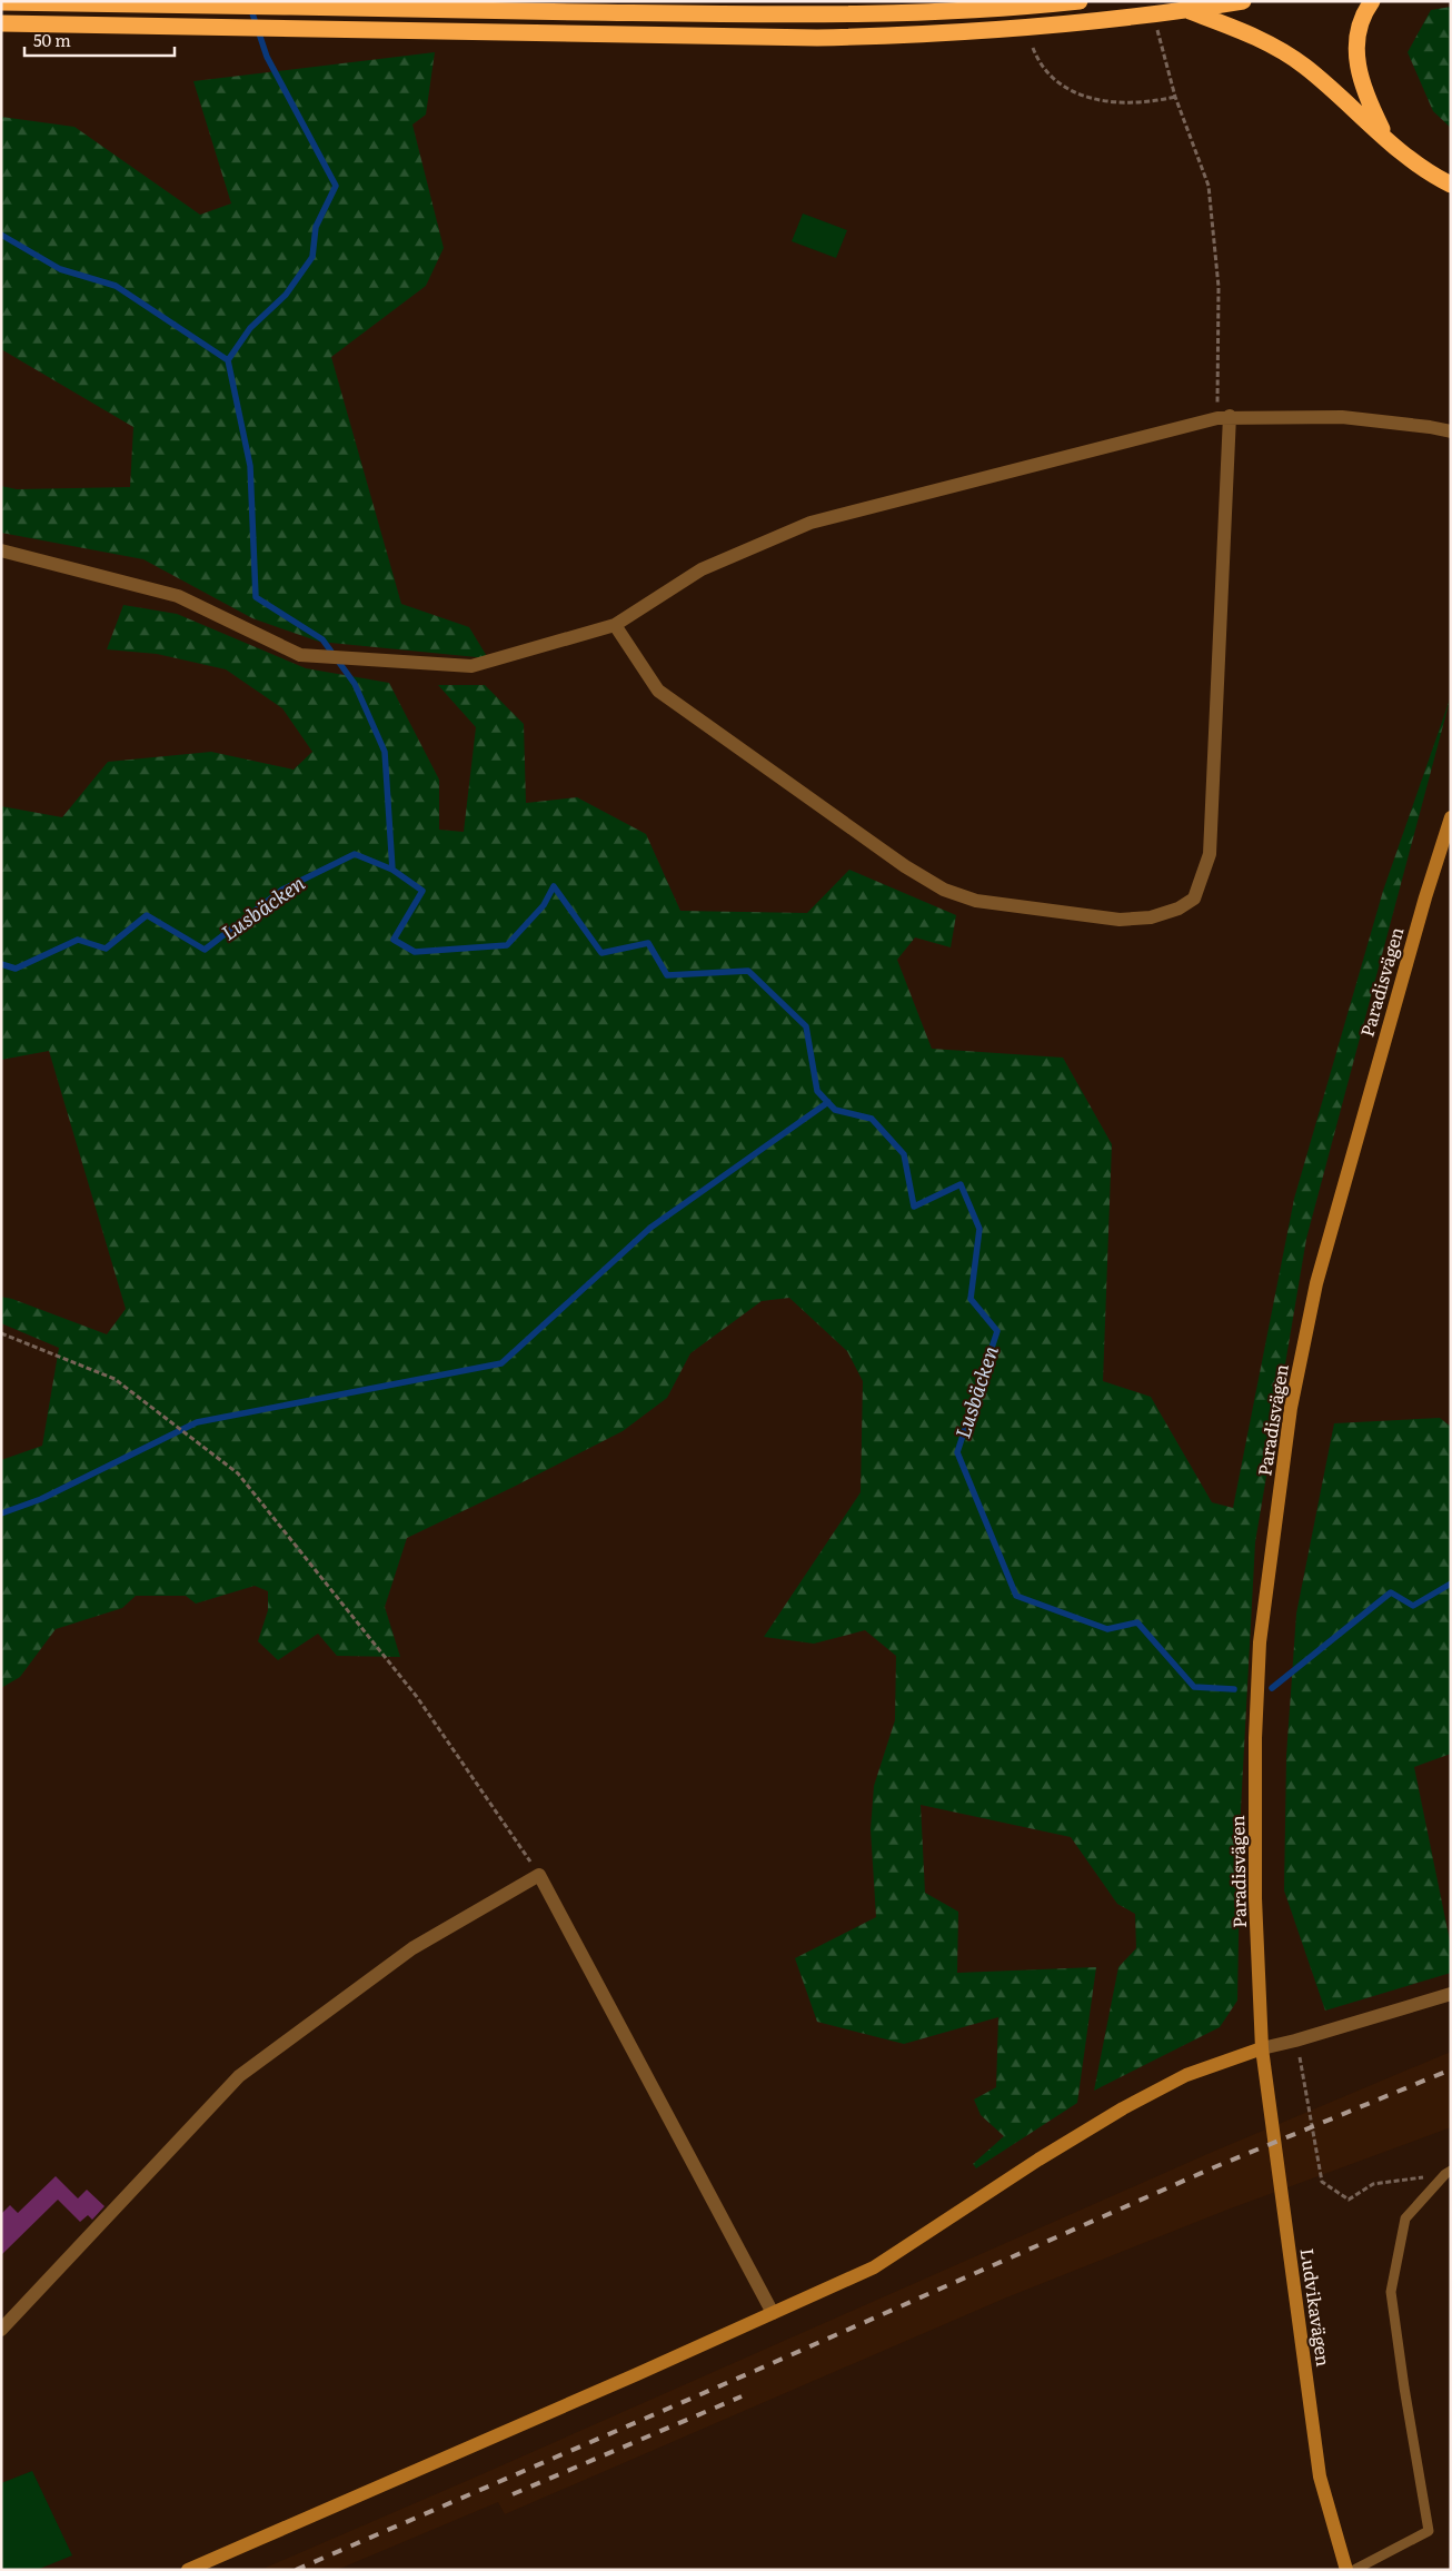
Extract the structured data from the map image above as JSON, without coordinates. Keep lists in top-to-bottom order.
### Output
{
  "streets": {
    "street": ["Paradisvägen", "Ludvikavägen"]
  },
  "crossings": [
    ["Paradisvägen", "Ludvikavägen"]
  ],
  "water": ["Lusbäcken"],
  "scale_bar": "50 m"
}
